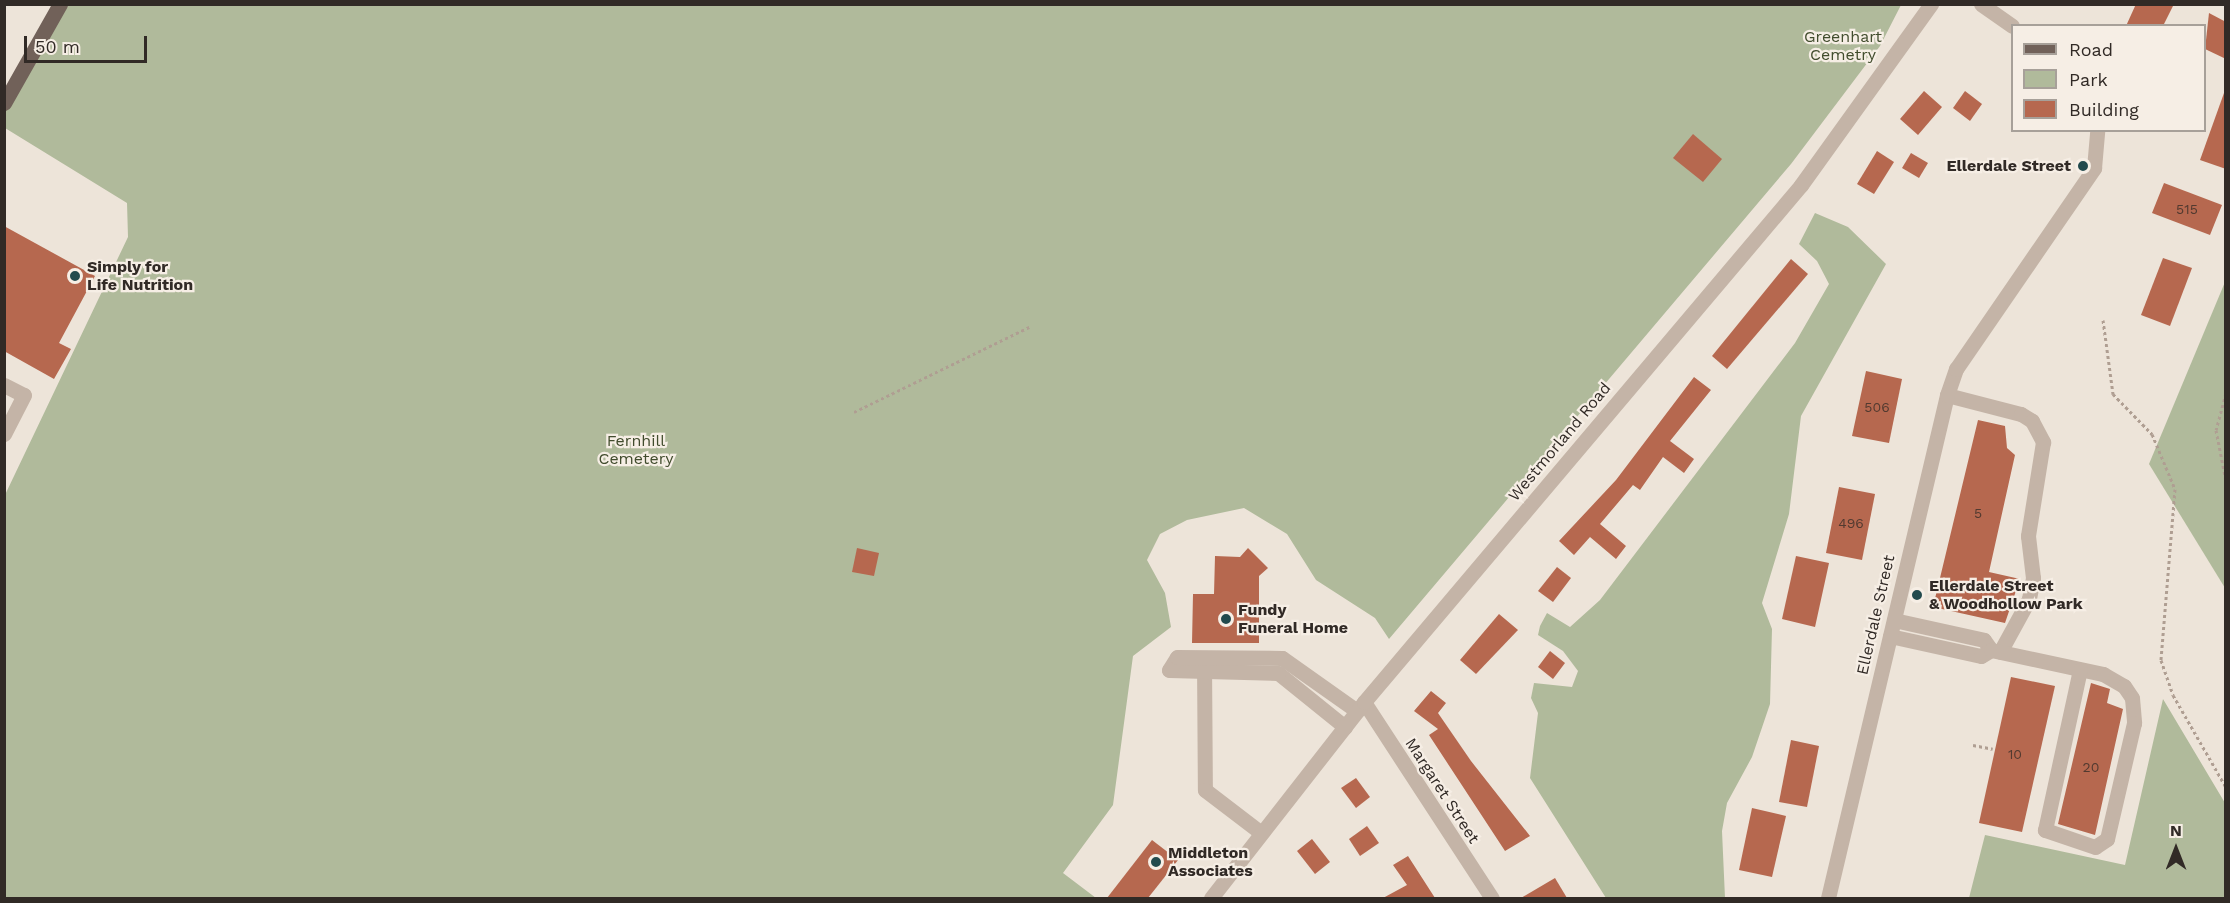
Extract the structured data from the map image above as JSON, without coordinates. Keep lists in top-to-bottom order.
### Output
{
  "streets": {
    "street": ["Westmorland Road", "Ellerdale Street", "Margaret Street"]
  },
  "crossings": [
    ["Westmorland Road", "Margaret Street"]
  ],
  "parks": ["Greenhart Cemetry", "Fernhill Cemetery"],
  "places": [
    "Ellerdale Street",
    "Simply for Life Nutrition",
    "Ellerdale Street & Woodhollow Park",
    "Fundy Funeral Home",
    "Middleton Associates"
  ],
  "house_numbers": [
    "515",
    "506",
    "5",
    "496",
    "10",
    "20"
  ],
  "legend": ["Road", "Park", "Building"],
  "scale_bar": "50 m",
  "north": "top"
}
